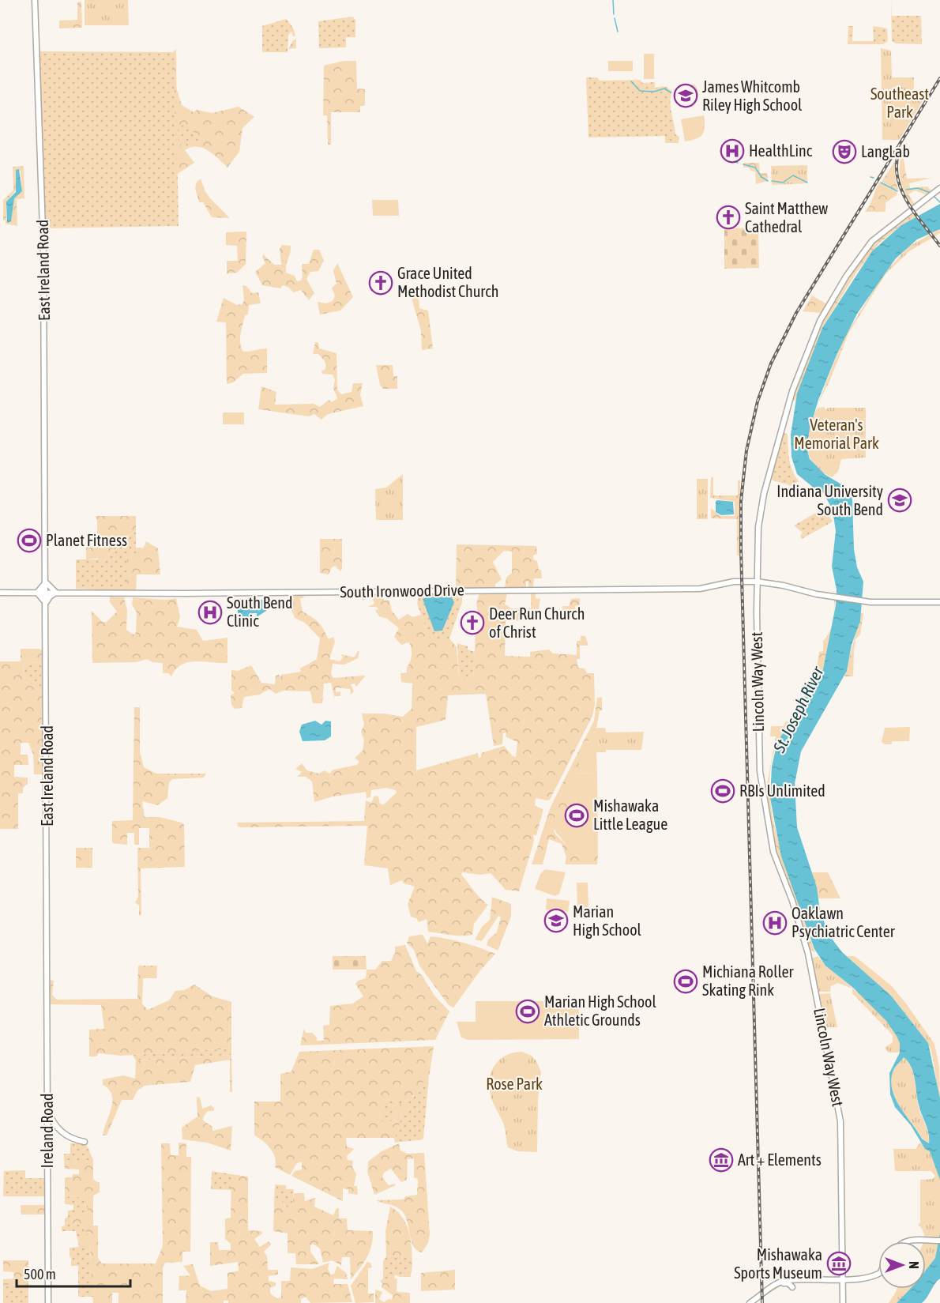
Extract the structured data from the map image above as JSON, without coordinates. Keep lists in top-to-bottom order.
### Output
{
  "streets": {
    "main road": [
      "East Ireland Road",
      "South Ironwood Drive",
      "Lincoln Way West",
      "Ireland Road"
    ]
  },
  "crossings": [
    ["East Ireland Road", "South Ironwood Drive"],
    ["East Ireland Road", "Ireland Road"],
    ["South Ironwood Drive", "Lincoln Way West"]
  ],
  "water": ["St. Joseph River"],
  "parks": ["Southeast Park", "Veteran's Memorial Park", "Rose Park"],
  "places": {
    "school or university": ["James Whitcomb Riley High School", "Indiana University South Bend", "Marian High School"],
    "hospital": ["HealthLinc", "South Bend Clinic", "Oaklawn Psychiatric Center"],
    "theatre": ["LangLab"],
    "church": ["Saint Matthew Cathedral", "Grace United Methodist Church", "Deer Run Church of Christ"],
    "sports": [
      "Planet Fitness",
      "RBIs Unlimited",
      "Mishawaka Little League",
      "Michiana Roller Skating Rink",
      "Marian High School Athletic Grounds"
    ],
    "museum": ["Art + Elements", "Mishawaka Sports Museum"]
  },
  "scale_bar": "500 m",
  "north": "right"
}
